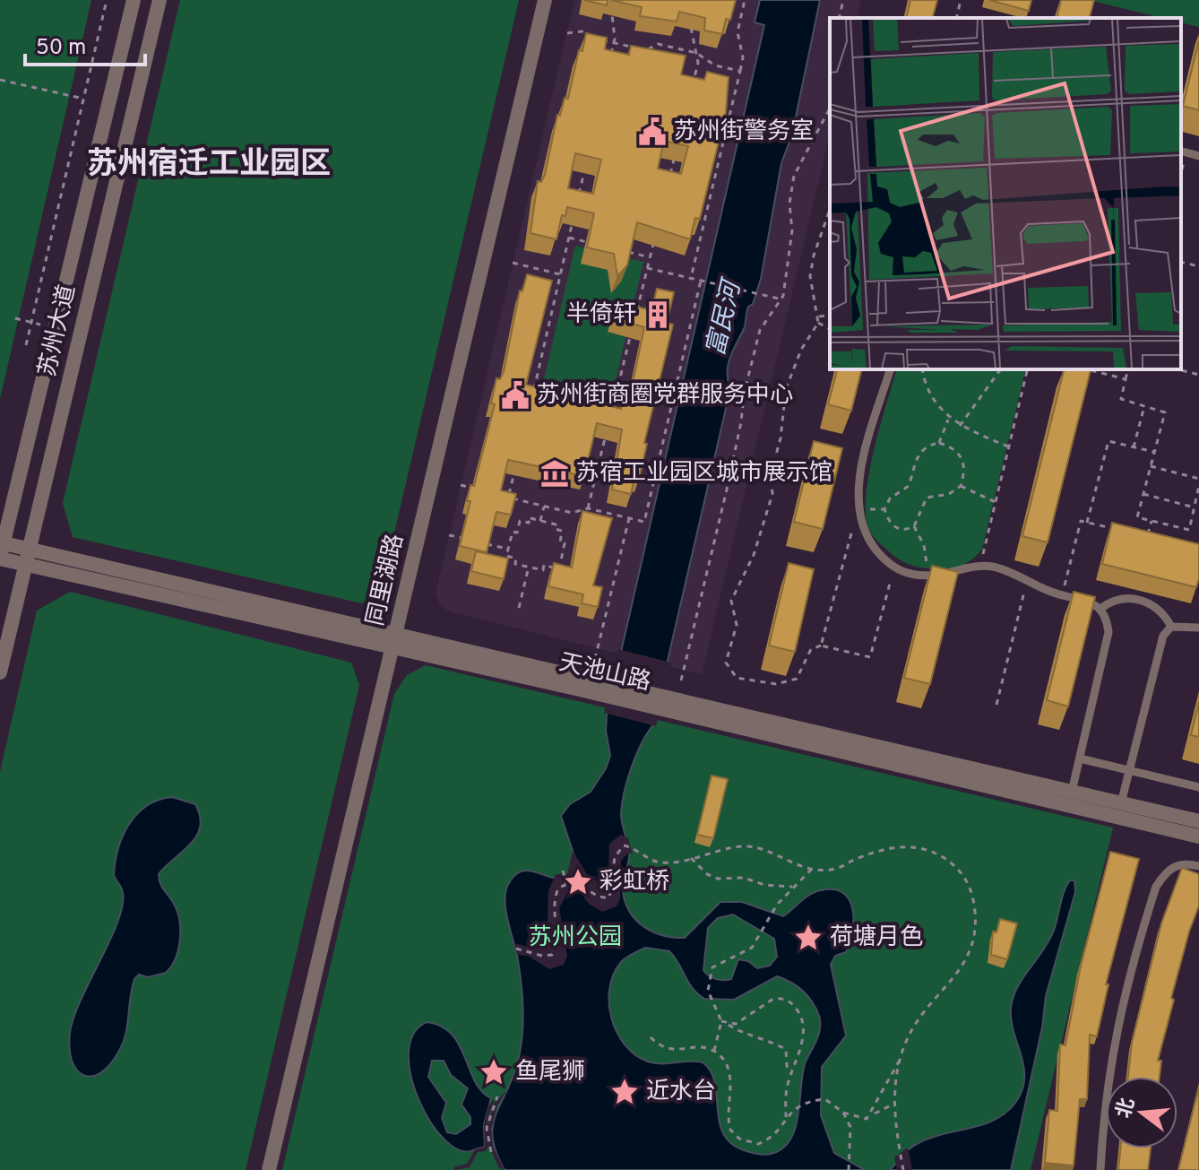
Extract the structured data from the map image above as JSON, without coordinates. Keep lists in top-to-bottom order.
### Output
{
  "streets": {
    "street": ["苏州大道", "同里湖路", "天池山路"]
  },
  "crossings": [
    ["苏州大道", "天池山路"],
    ["同里湖路", "天池山路"]
  ],
  "districts": ["苏州宿迁工业园区"],
  "water": ["富民河"],
  "parks": ["苏州公园"],
  "places": {
    "public building": ["苏州街警务室", "苏州街商圈党群服务中心"],
    "building": ["半倚轩"],
    "museum": ["苏宿工业园区城市展示馆"],
    "place": [
      "彩虹桥",
      "荷塘月色",
      "鱼尾狮",
      "近水台"
    ]
  },
  "scale_bar": "50 m",
  "north": "left"
}
